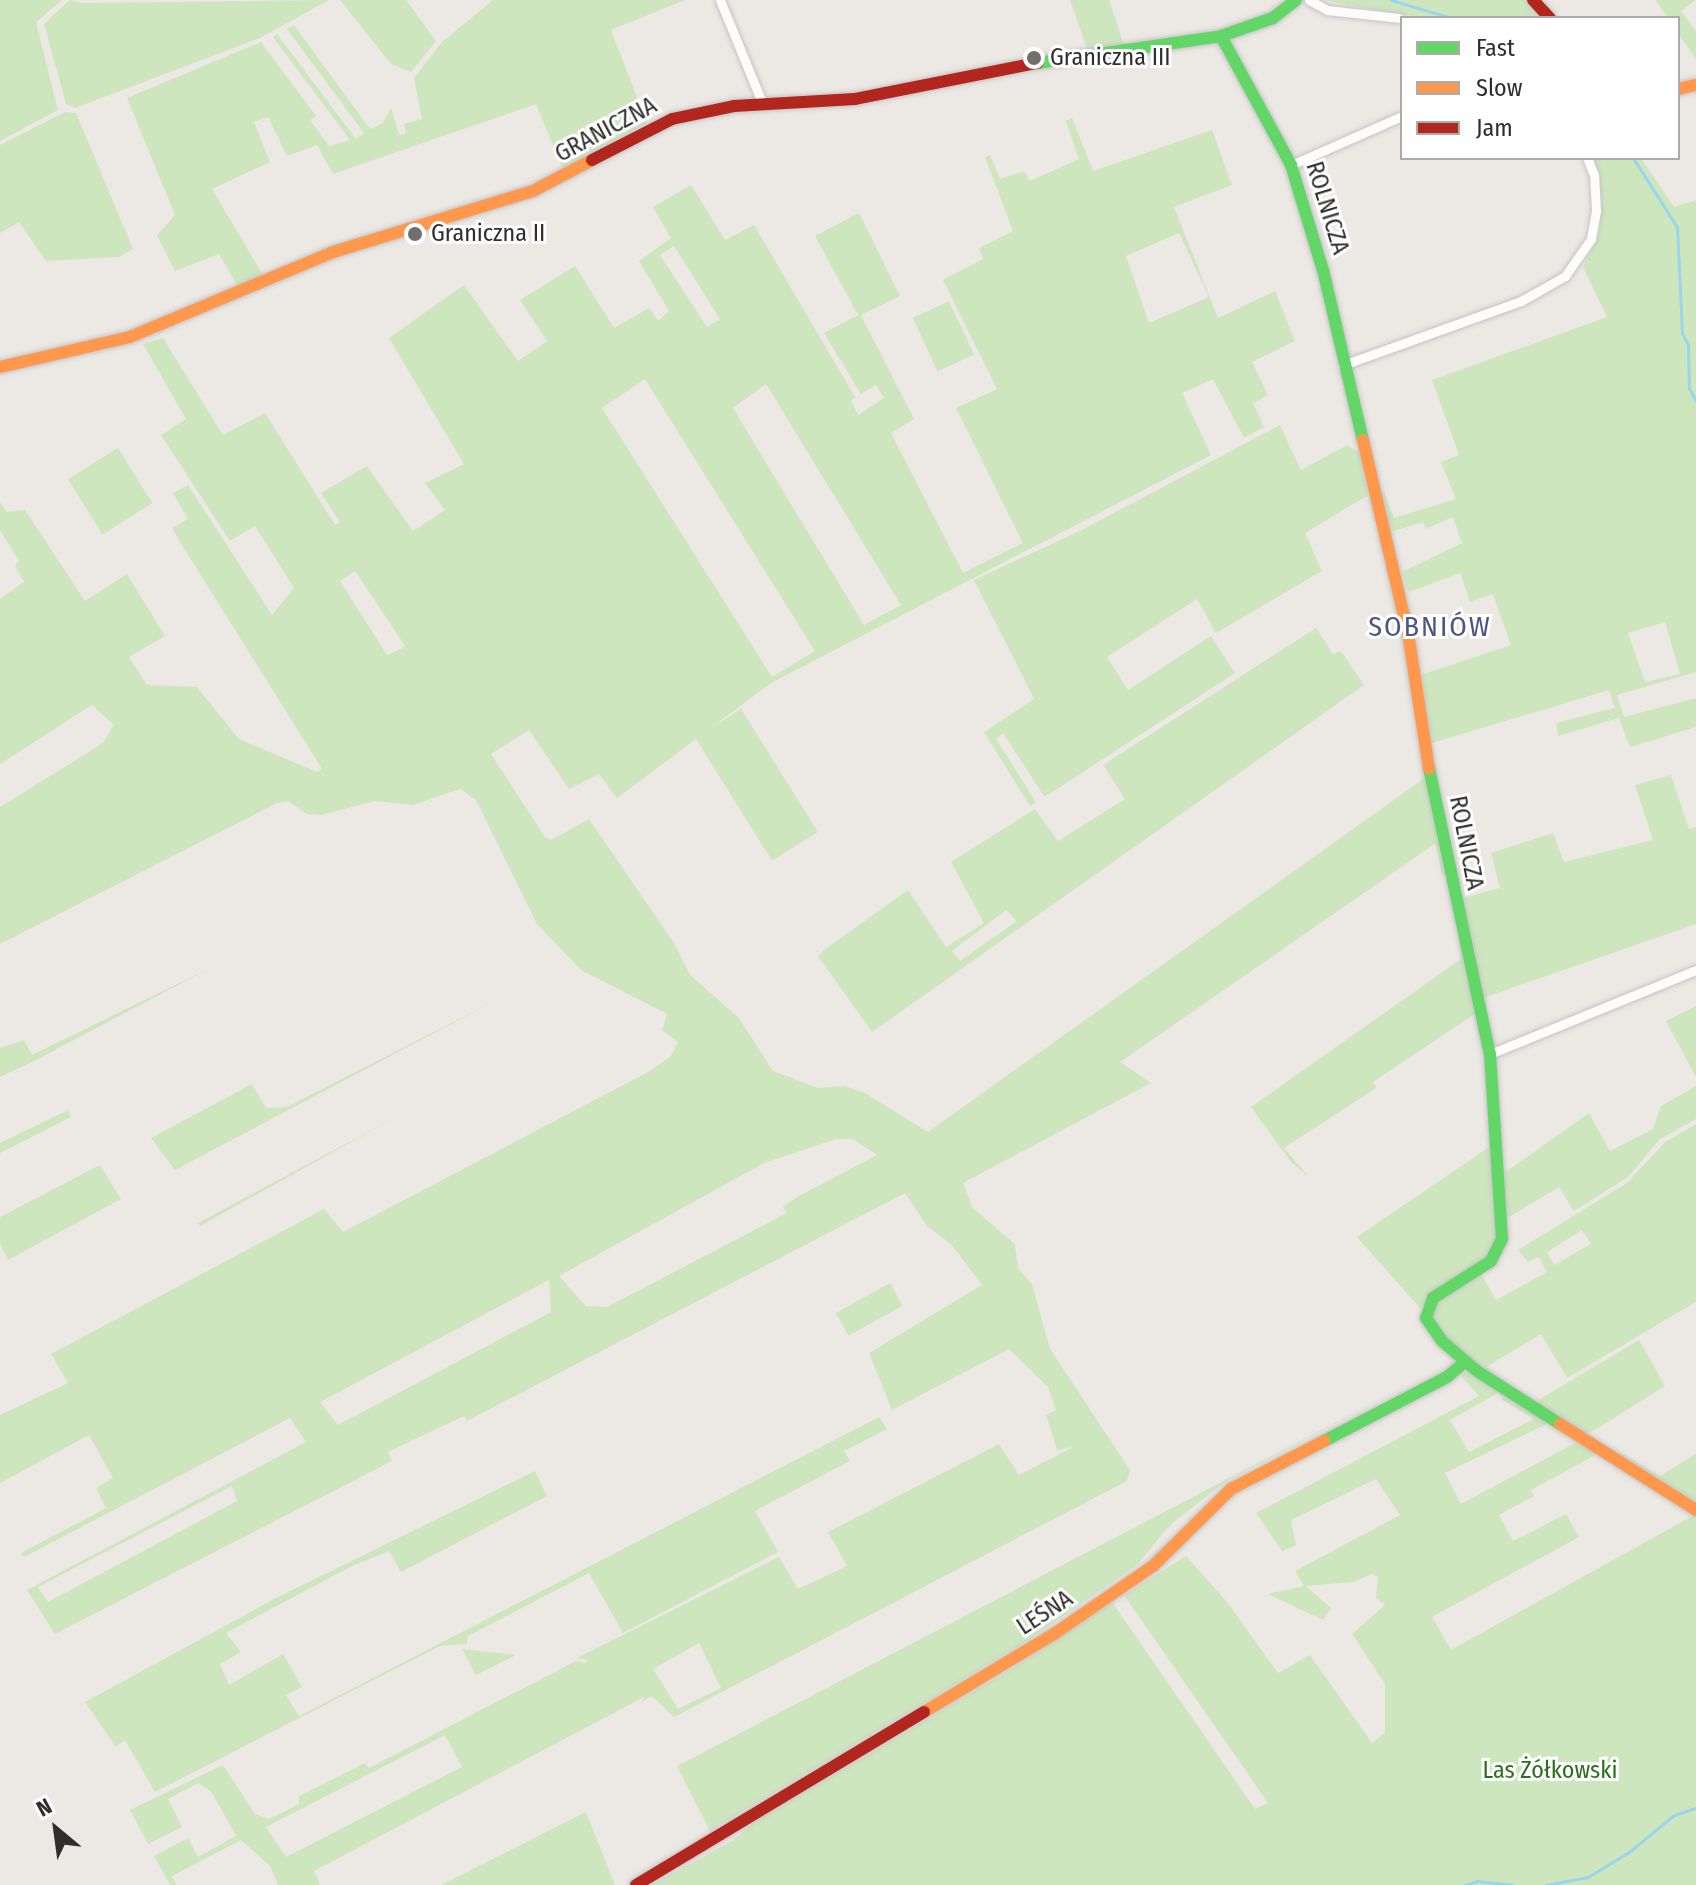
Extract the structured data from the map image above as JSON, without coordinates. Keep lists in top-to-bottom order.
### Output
{
  "streets": {
    "street": ["GRANICZNA", "ROLNICZA", "LEŚNA"]
  },
  "crossings": [
    ["GRANICZNA", "ROLNICZA"],
    ["ROLNICZA", "LEŚNA"]
  ],
  "districts": ["SOBNIÓW"],
  "parks": ["Las Żółkowski"],
  "places": ["Graniczna III", "Graniczna II"],
  "legend": ["Fast", "Slow", "Jam"],
  "north": "top left"
}
